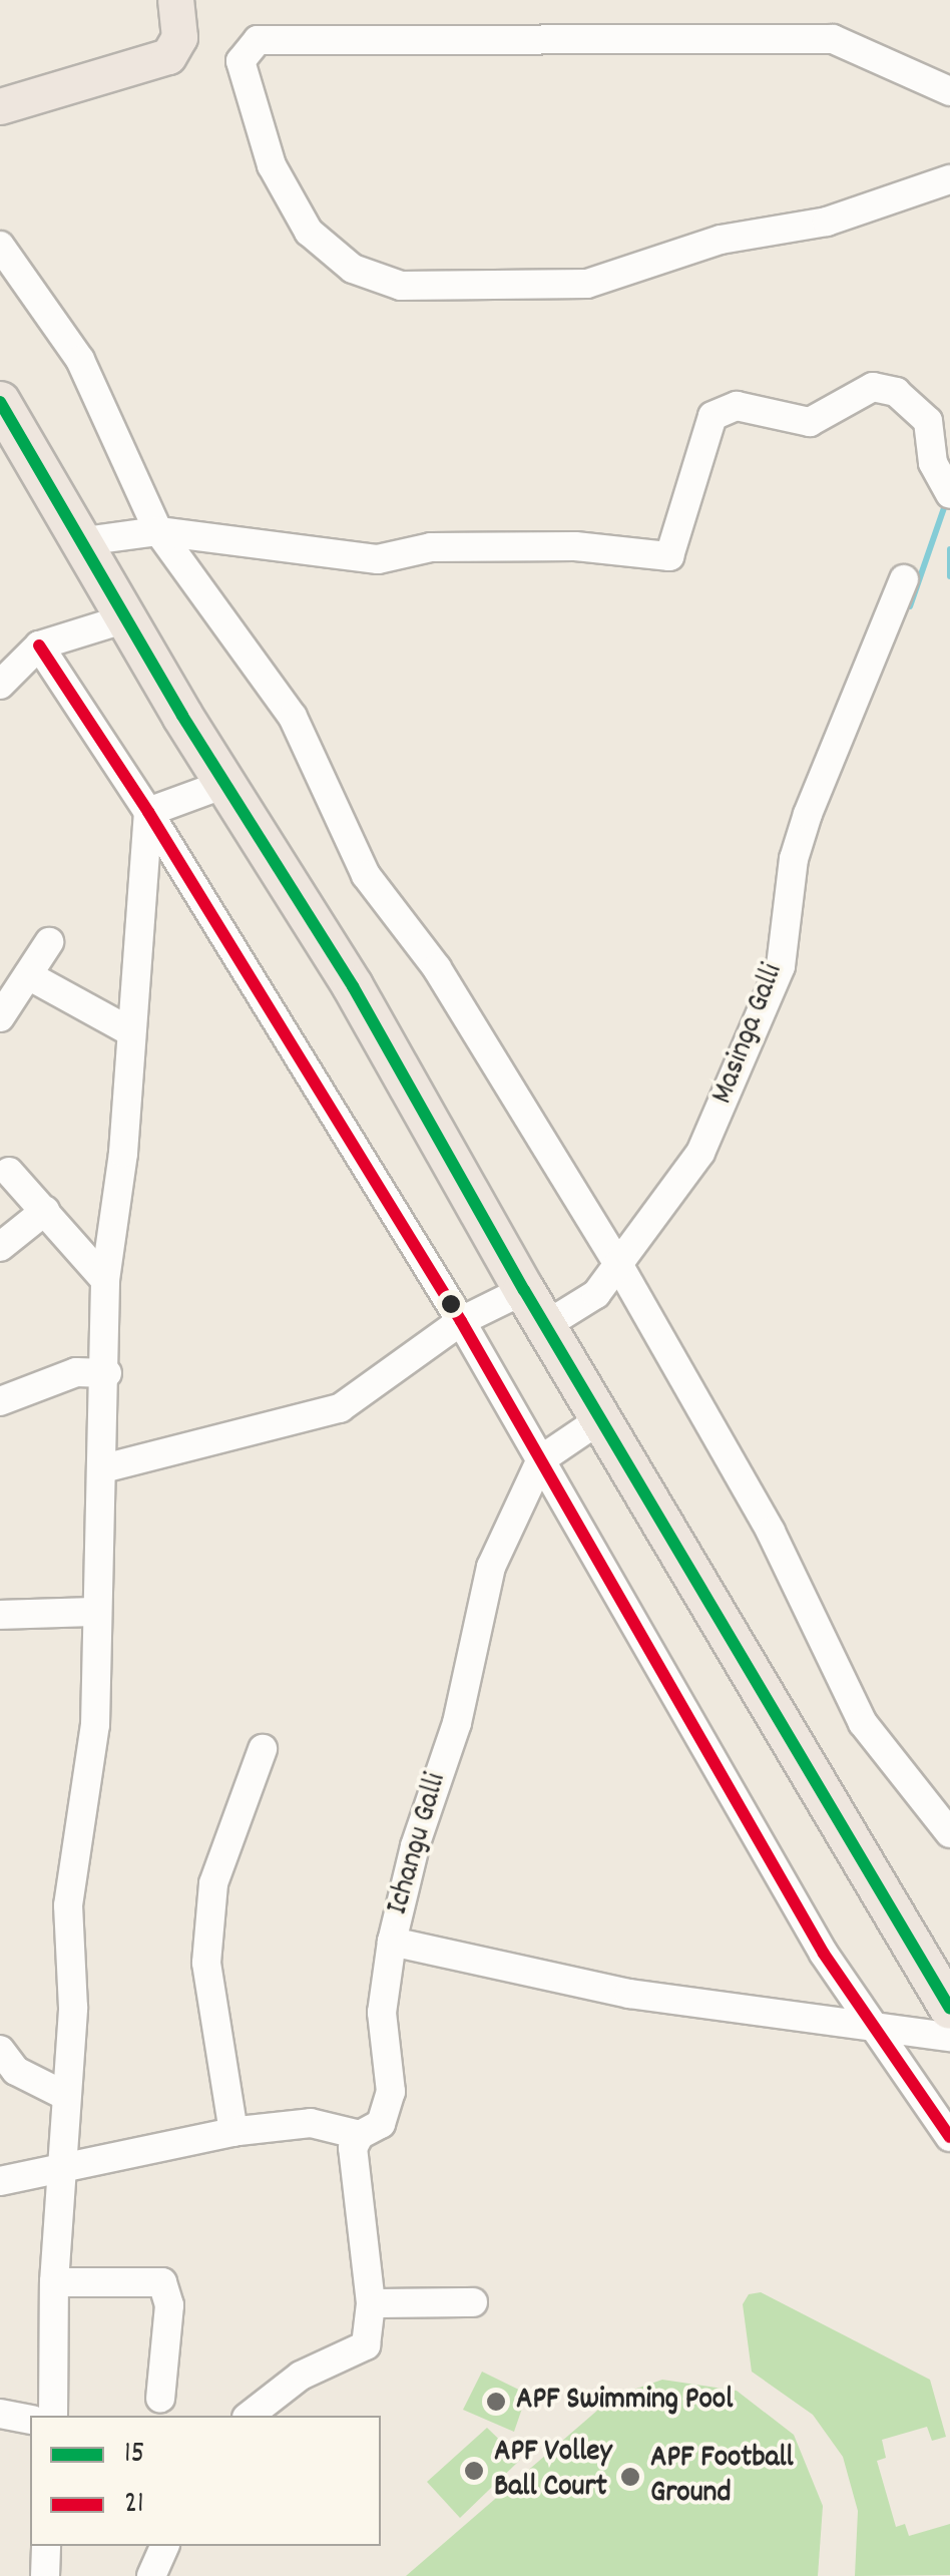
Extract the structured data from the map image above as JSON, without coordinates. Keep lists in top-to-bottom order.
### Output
{
  "streets": {
    "street": ["Masinga Galli", "Ichangu Galli"]
  },
  "places": ["APF Swimming Pool", "APF Volley Ball Court", "APF Football Ground"],
  "lines": ["transit line 15", "transit line 21"],
  "legend": ["15", "21"]
}
